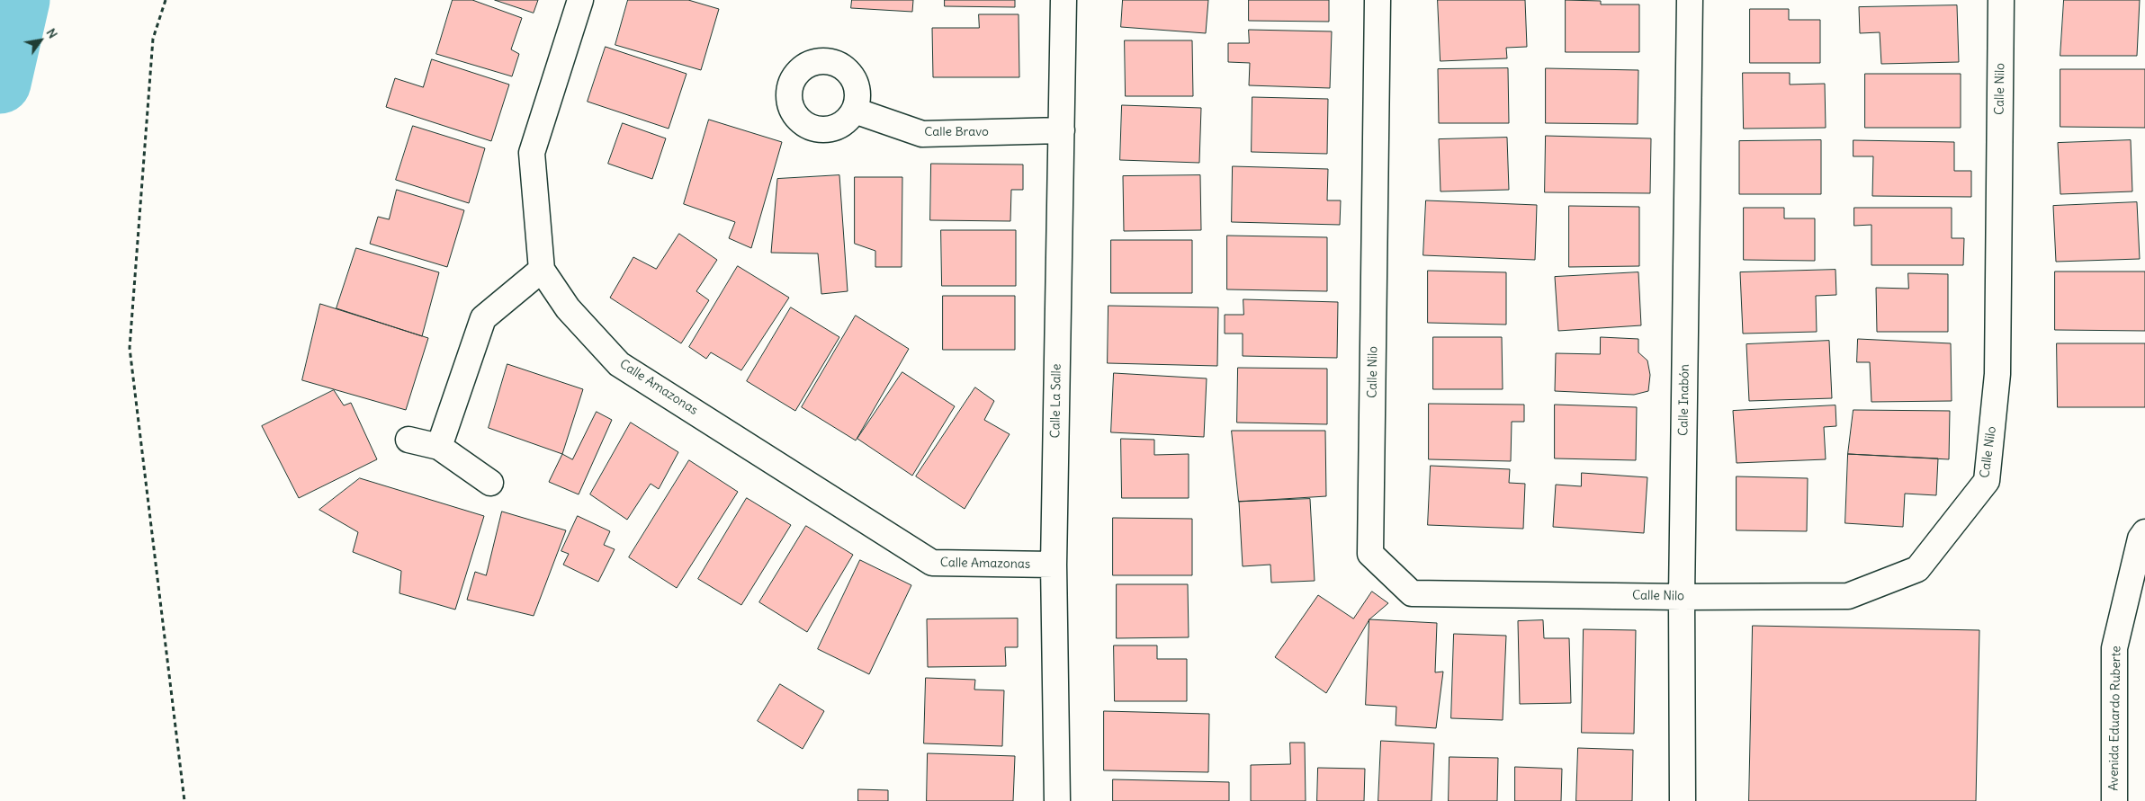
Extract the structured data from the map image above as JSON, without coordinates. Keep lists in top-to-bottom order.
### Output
{
  "streets": {
    "street": [
      "Calle Nilo",
      "Calle Bravo",
      "Calle Amazonas",
      "Calle Inabón",
      "Calle La Salle",
      "Avenida Eduardo Ruberte"
    ]
  },
  "crossings": [
    ["Calle Nilo", "Calle Inabón"],
    ["Calle Bravo", "Calle La Salle"],
    ["Calle Amazonas", "Calle La Salle"]
  ],
  "north": "top right"
}
